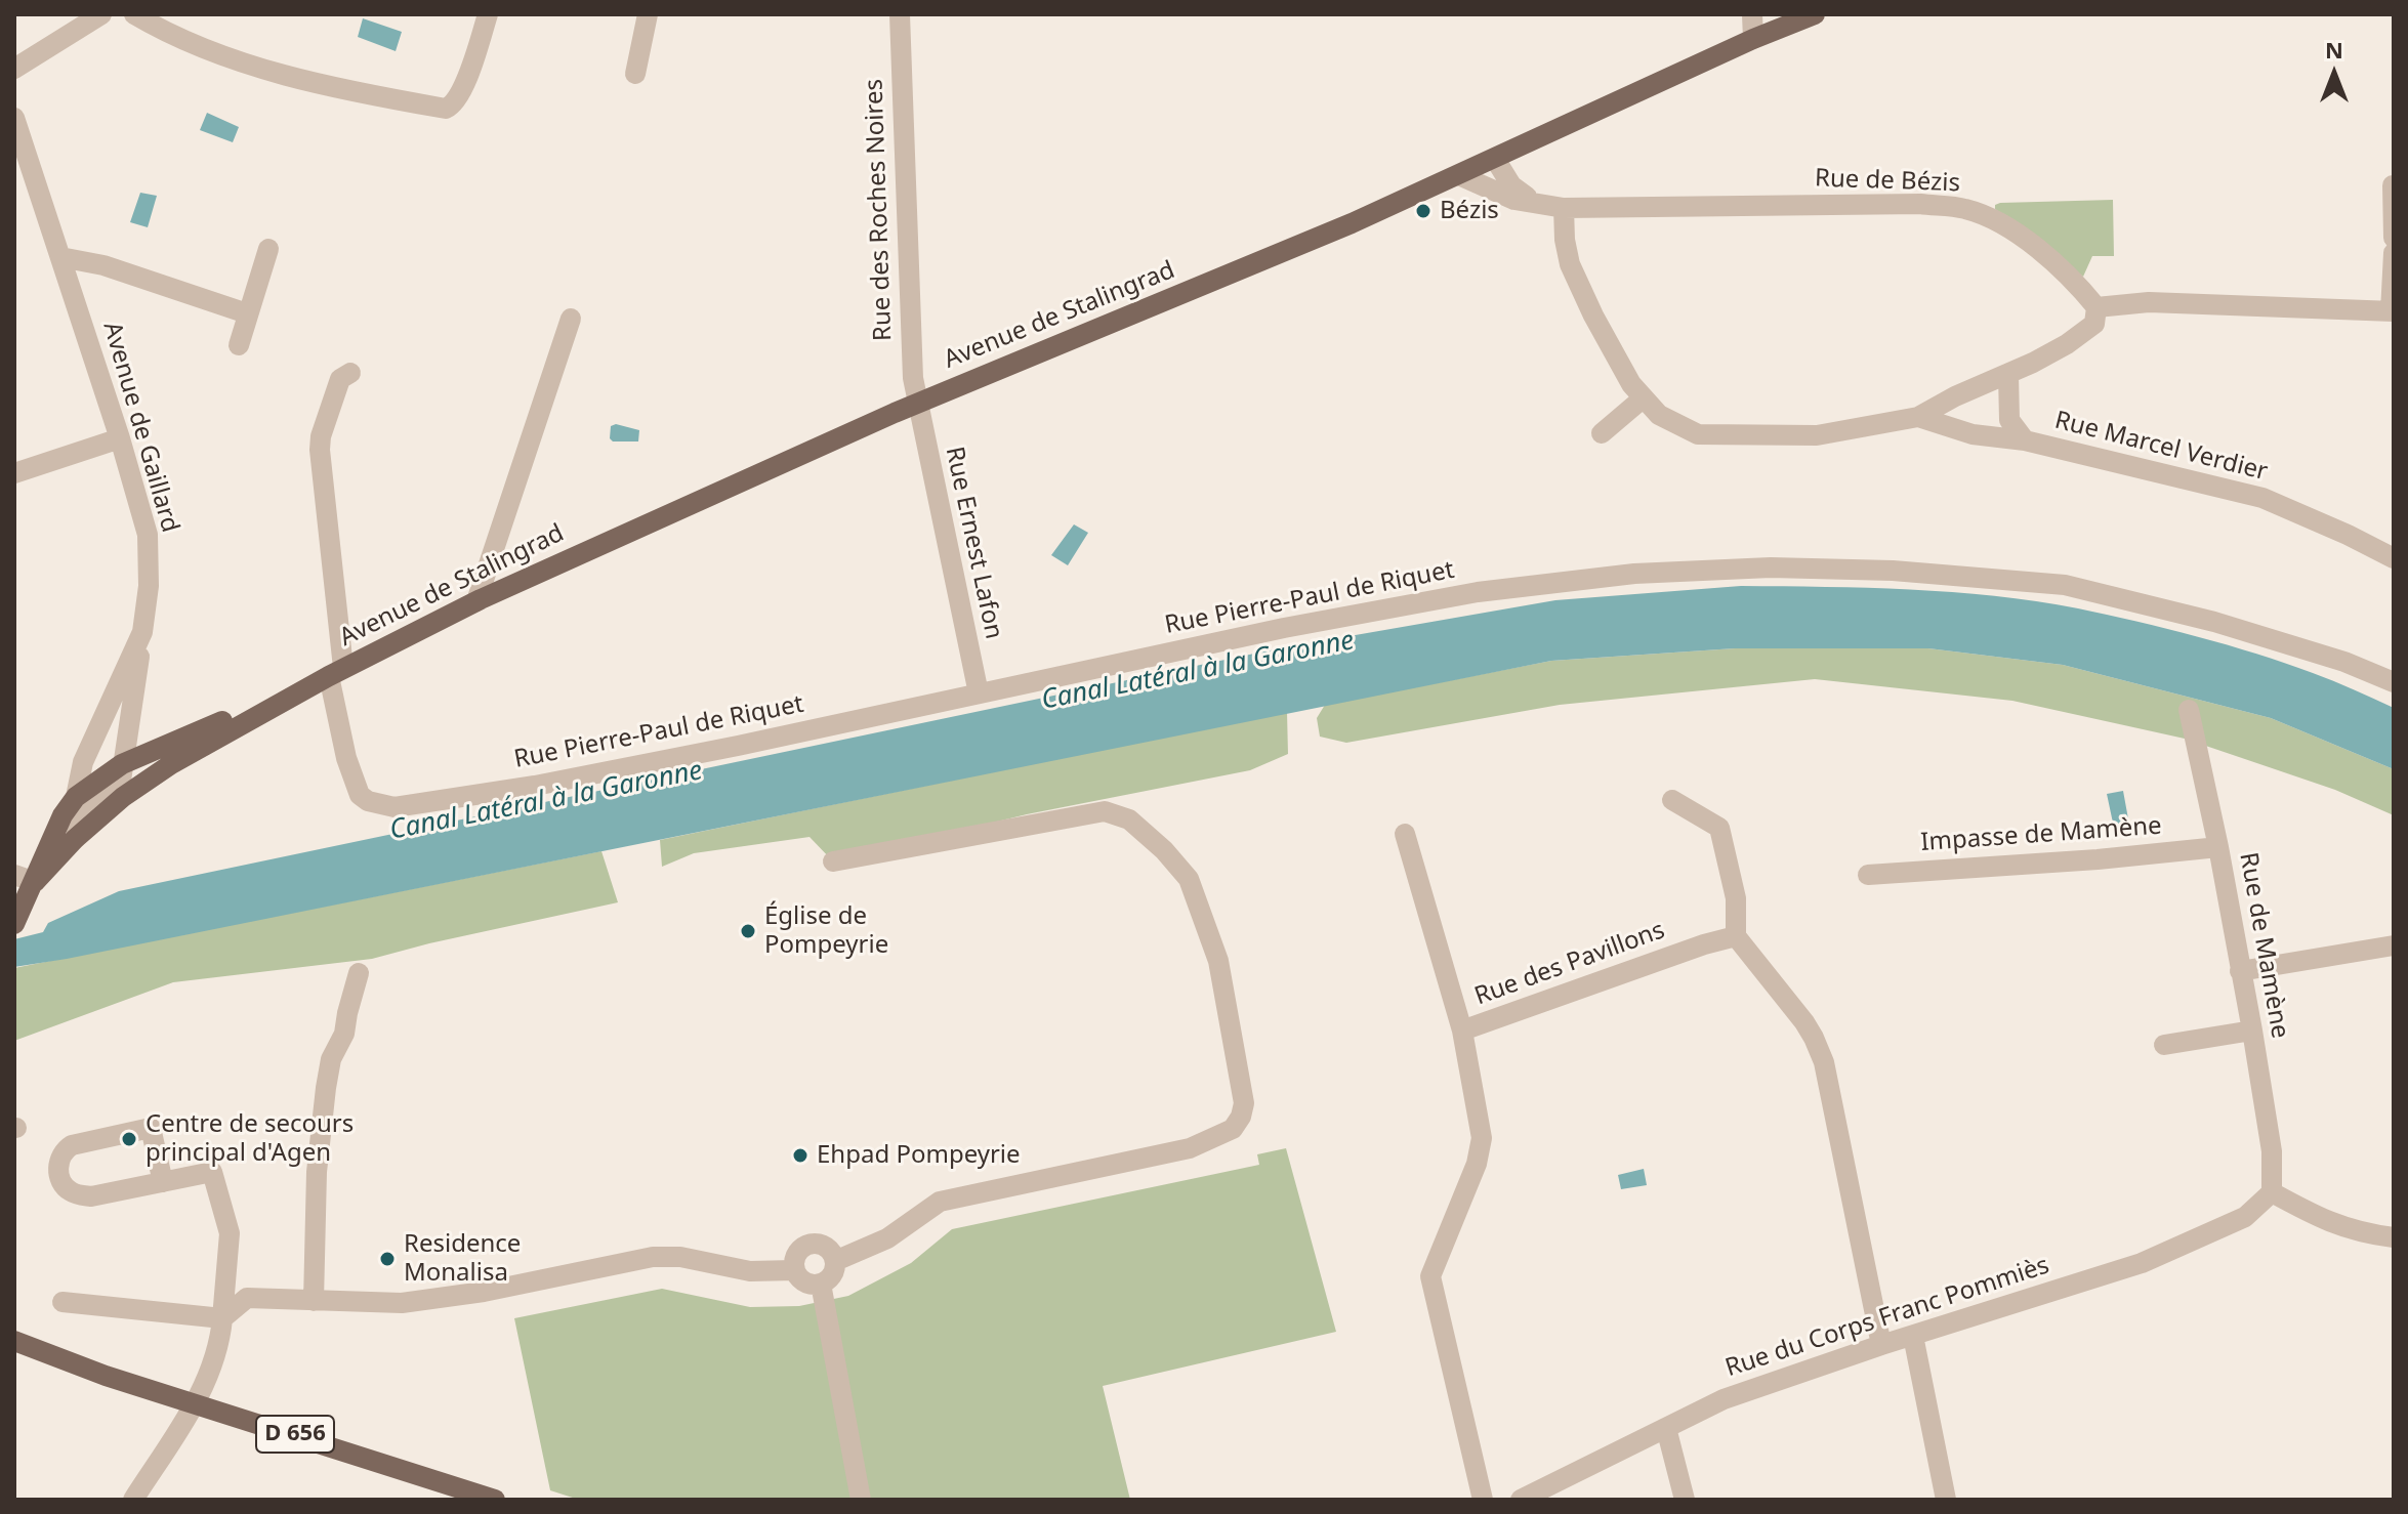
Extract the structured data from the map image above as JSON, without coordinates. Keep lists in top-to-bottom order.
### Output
{
  "streets": {
    "main road": ["Avenue de Stalingrad", "D 656"],
    "street": [
      "Rue de Bézis",
      "Rue des Roches Noires",
      "Avenue de Gaillard",
      "Rue Marcel Verdier",
      "Rue Ernest Lafon",
      "Rue Pierre-Paul de Riquet",
      "Impasse de Mamène",
      "Rue de Mamène",
      "Rue des Pavillons",
      "Rue du Corps Franc Pommiès"
    ]
  },
  "crossings": [
    ["Rue de Bézis", "Avenue de Stalingrad"],
    ["Rue des Roches Noires", "Avenue de Stalingrad"],
    ["Rue des Roches Noires", "Rue Ernest Lafon"],
    ["Avenue de Stalingrad", "Avenue de Gaillard"],
    ["Avenue de Stalingrad", "Rue Ernest Lafon"],
    ["Avenue de Stalingrad", "Rue Pierre-Paul de Riquet"],
    ["Rue Ernest Lafon", "Rue Pierre-Paul de Riquet"],
    ["Impasse de Mamène", "Rue de Mamène"],
    ["Rue de Mamène", "Rue du Corps Franc Pommiès"]
  ],
  "water": ["Canal Latéral à la Garonne"],
  "places": [
    "Bézis",
    "Église de Pompeyrie",
    "Centre de secours principal d'Agen",
    "Ehpad Pompeyrie",
    "Residence Monalisa"
  ],
  "north": "top"
}
